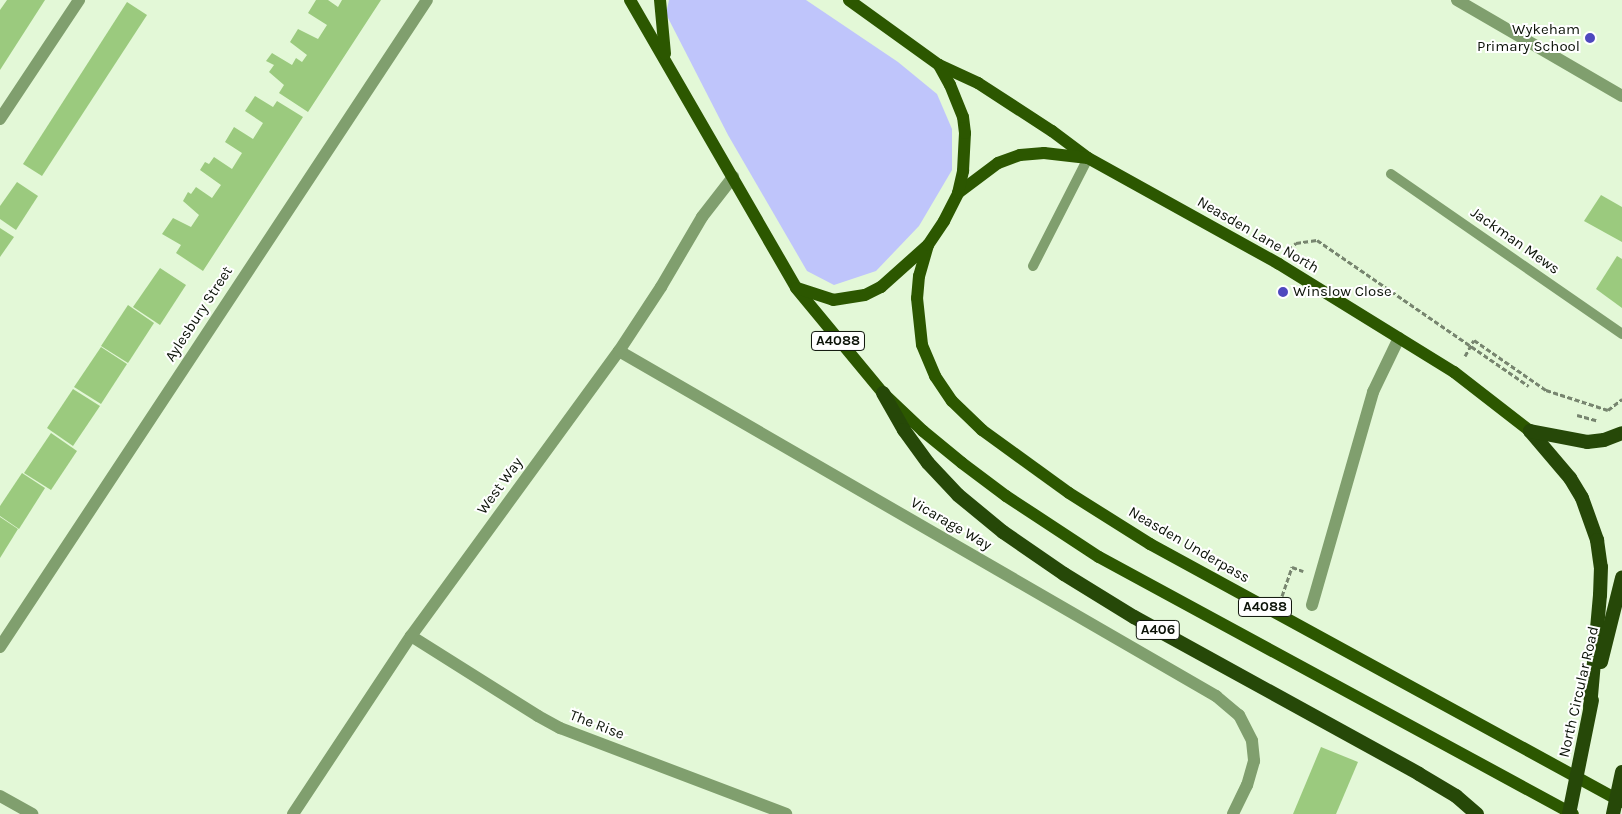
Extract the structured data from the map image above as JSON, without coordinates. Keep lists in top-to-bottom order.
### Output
{
  "streets": {
    "highway": ["A406", "North Circular Road"],
    "main road": ["Neasden Lane North", "A4088", "Neasden Underpass"],
    "street": [
      "Aylesbury Street",
      "West Way",
      "Vicarage Way",
      "The Rise"
    ],
    "lane": ["Jackman Mews"]
  },
  "crossings": [
    ["A4088", "A406"],
    ["West Way", "Vicarage Way"],
    ["West Way", "The Rise"]
  ],
  "places": ["Wykeham Primary School", "Winslow Close"]
}
